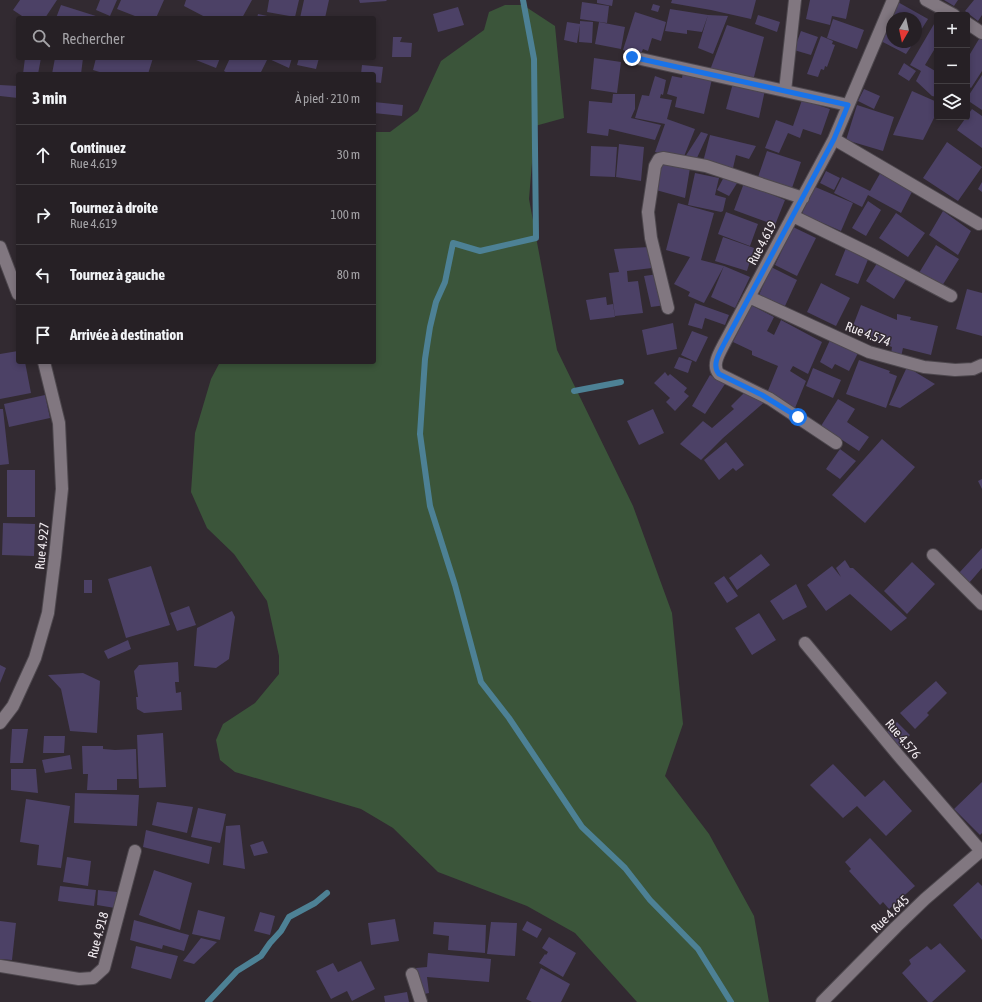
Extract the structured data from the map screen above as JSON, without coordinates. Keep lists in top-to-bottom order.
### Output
{
  "streets": {
    "street": [
      "Rue 4.619",
      "Rue 4.574",
      "Rue 4.927",
      "Rue 4.576",
      "Rue 4.645",
      "Rue 4.918"
    ]
  },
  "crossings": [
    ["Rue 4.619", "Rue 4.574"],
    ["Rue 4.576", "Rue 4.645"]
  ],
  "north": "bottom",
  "page": {
    "map_buttons": ["+", "−"],
    "search": "Rechercher",
    "heading": ["3 min", "À pied · 210 m"],
    "list": [
      ["Continuez", "Rue 4.619", "30 m"],
      ["Tournez à droite", "Rue 4.619", "100 m"],
      ["Tournez à gauche", "80 m"],
      "Arrivée à destination"
    ]
  }
}
